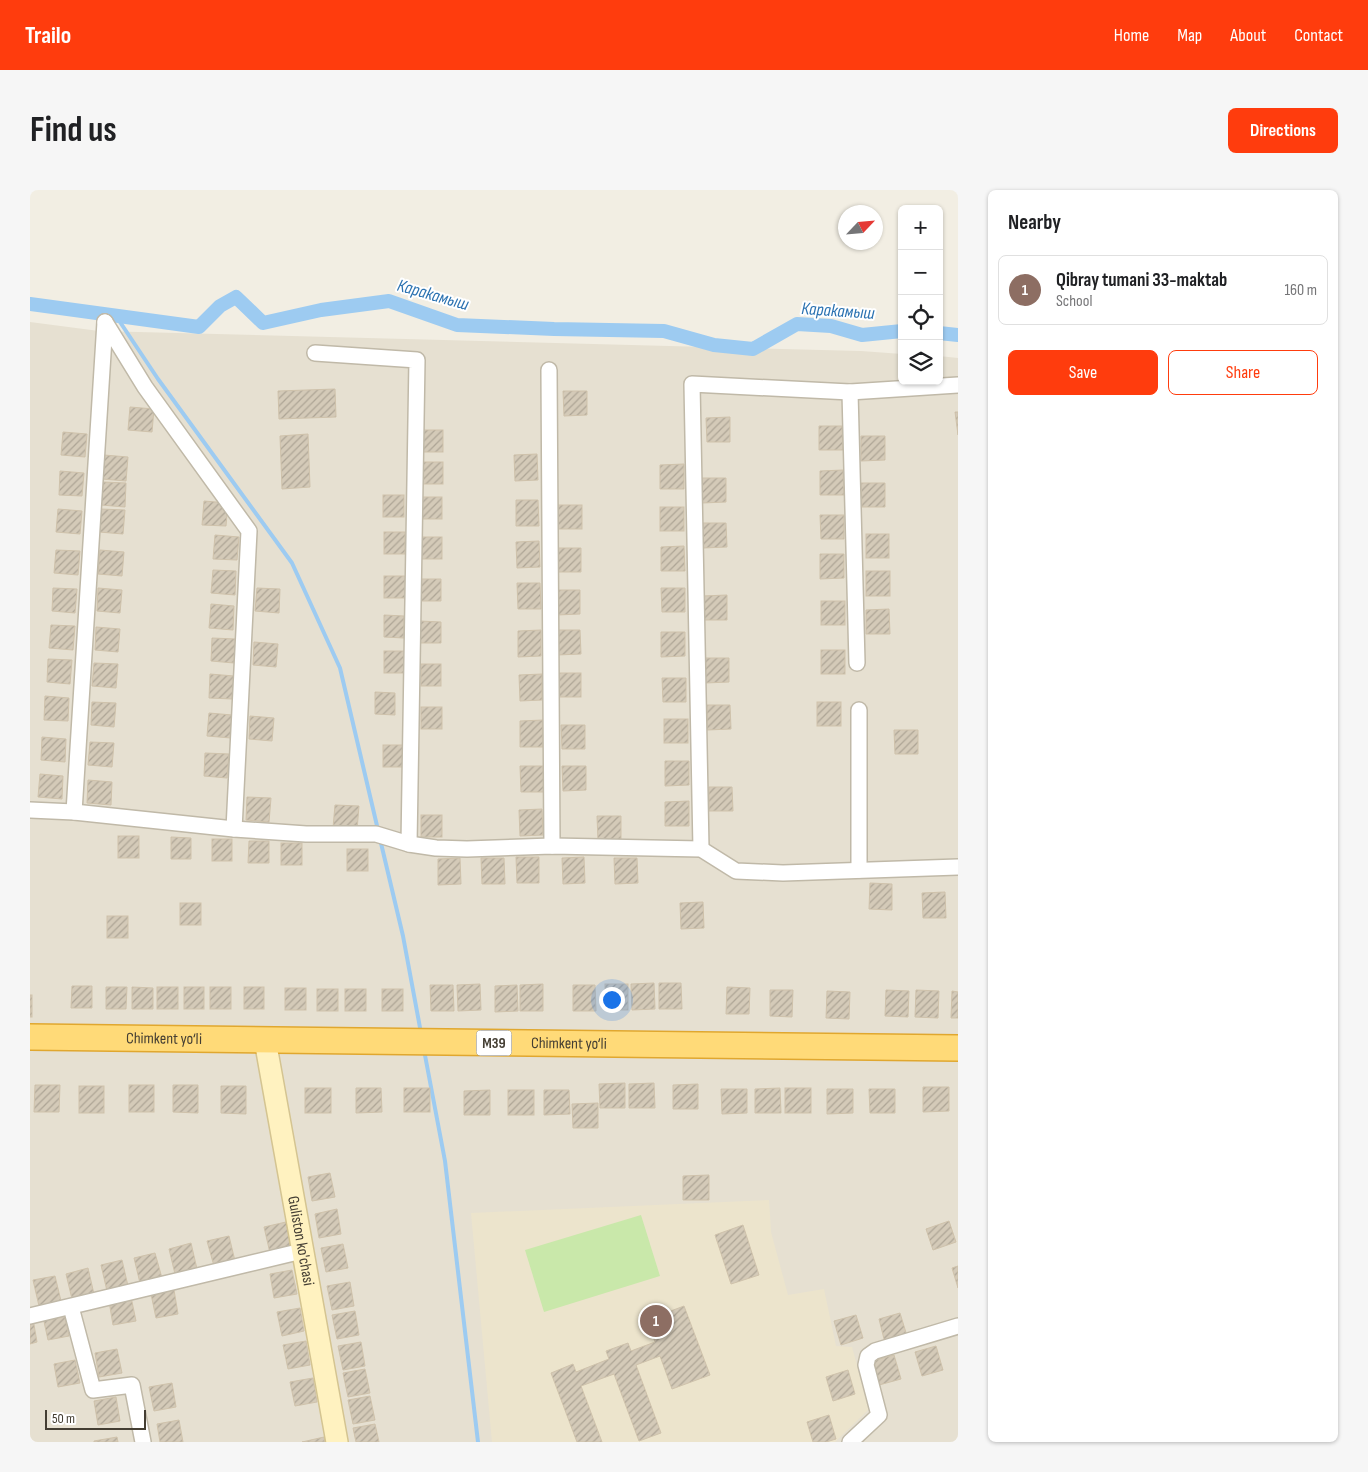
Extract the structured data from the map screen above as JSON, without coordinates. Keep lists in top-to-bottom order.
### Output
{
  "streets": {
    "highway": ["Chimkent yo‘li", "M39"],
    "main road": ["Guliston ko'chasi"]
  },
  "crossings": [
    ["Chimkent yo‘li", "Guliston ko'chasi"]
  ],
  "water": ["Каракамыш"],
  "scale_bar": "50 m",
  "north": "top right",
  "page": {
    "header": "Trailo",
    "nav": [
      "Home",
      "Map",
      "About",
      "Contact"
    ],
    "buttons": [
      "Directions",
      ["Save", "Share"]
    ],
    "title": "Find us",
    "heading": "Nearby",
    "map_buttons": ["+", "−"],
    "list": [
      {
        "mark": "1",
        "name": "Qibray tumani 33-maktab",
        "note": "School",
        "value": "160 m"
      }
    ],
    "pins": "1",
    "scale": "50 m"
  }
}
